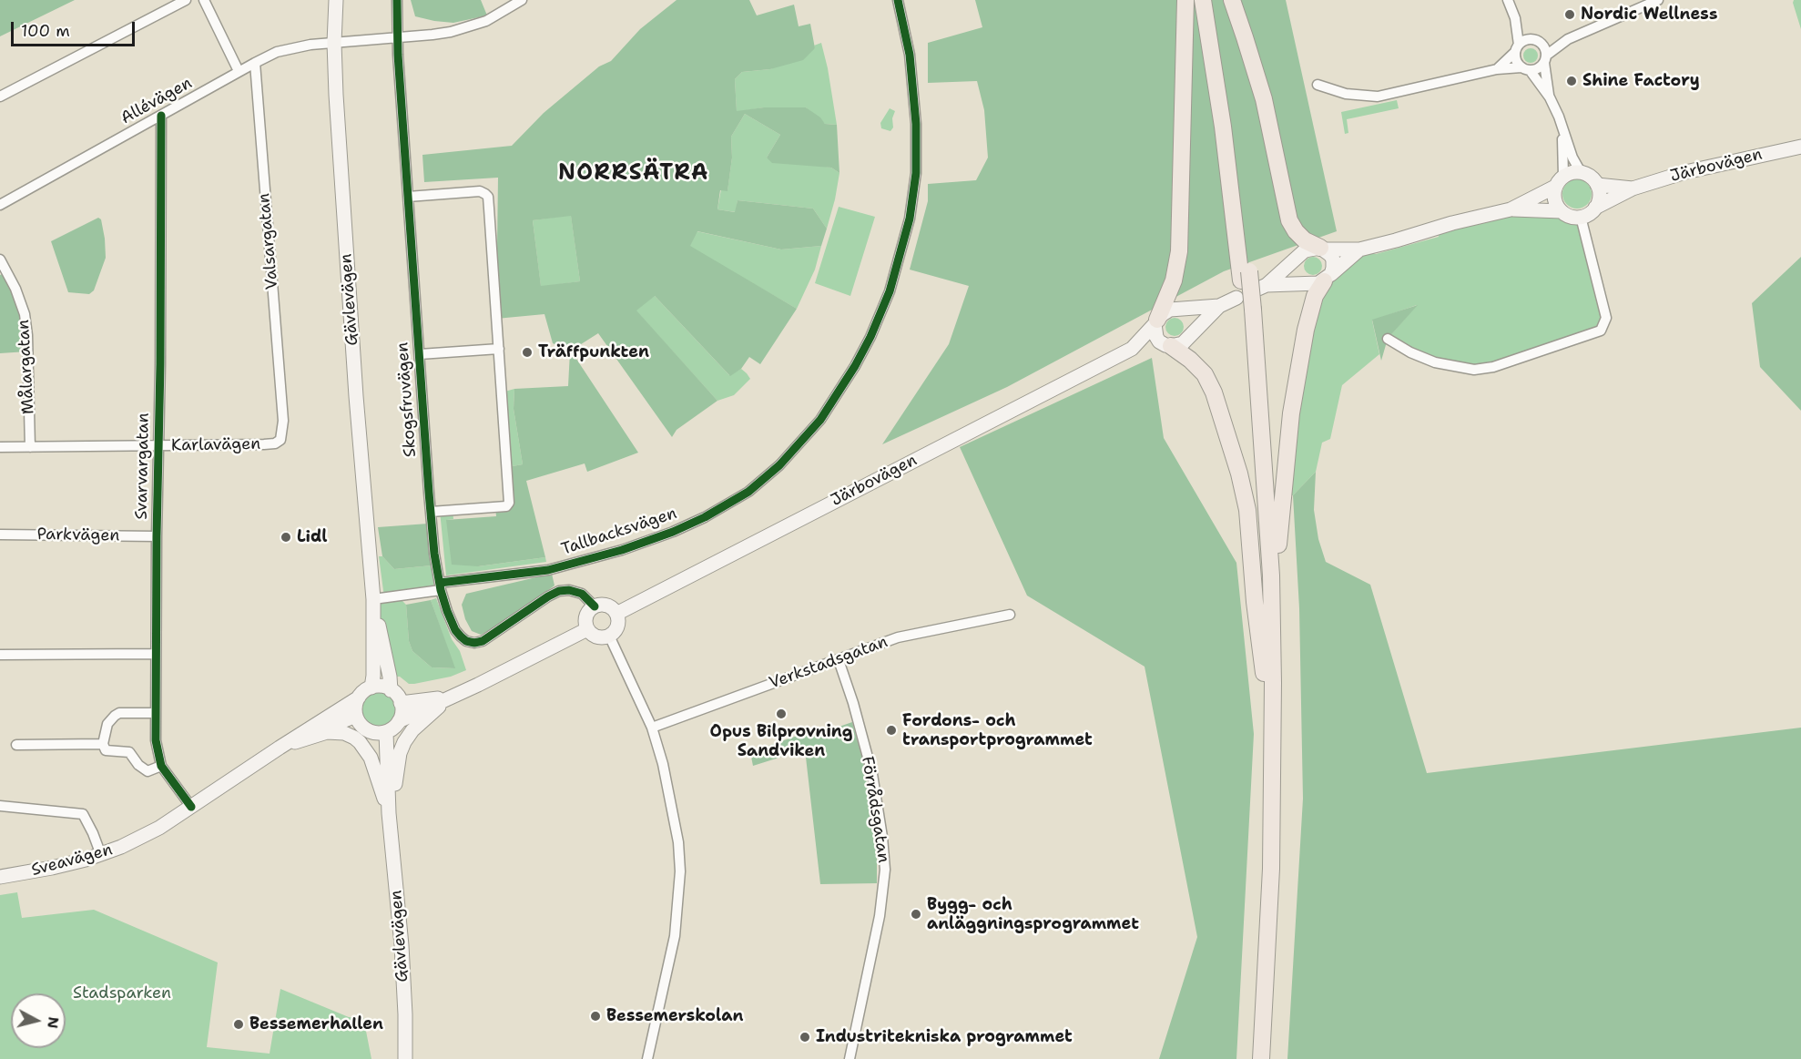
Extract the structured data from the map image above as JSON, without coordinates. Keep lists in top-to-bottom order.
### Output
{
  "streets": {
    "main road": ["Järbovägen", "Gävlevägen", "Sveavägen"],
    "street": [
      "Allévägen",
      "Valsargatan",
      "Målargatan",
      "Skogsfruvägen",
      "Karlavägen",
      "Svarvargatan",
      "Tallbacksvägen",
      "Parkvägen",
      "Verkstadsgatan",
      "Förrådsgatan"
    ]
  },
  "crossings": [
    ["Allévägen", "Valsargatan"],
    ["Allévägen", "Gävlevägen"],
    ["Allévägen", "Skogsfruvägen"],
    ["Allévägen", "Svarvargatan"],
    ["Järbovägen", "Skogsfruvägen"],
    ["Valsargatan", "Karlavägen"],
    ["Gävlevägen", "Tallbacksvägen"],
    ["Gävlevägen", "Sveavägen"],
    ["Målargatan", "Karlavägen"],
    ["Skogsfruvägen", "Tallbacksvägen"],
    ["Karlavägen", "Svarvargatan"],
    ["Svarvargatan", "Parkvägen"],
    ["Svarvargatan", "Sveavägen"],
    ["Verkstadsgatan", "Förrådsgatan"]
  ],
  "districts": ["NORRSÄTRA"],
  "parks": ["Stadsparken"],
  "places": [
    "Nordic Wellness",
    "Shine Factory",
    "Träffpunkten",
    "Lidl",
    "Opus Bilprovning Sandviken",
    "Fordons- och transportprogrammet",
    "Bygg- och anläggningsprogrammet",
    "Bessemerskolan",
    "Bessemerhallen",
    "Industritekniska programmet"
  ],
  "scale_bar": "100 m",
  "north": "right"
}
